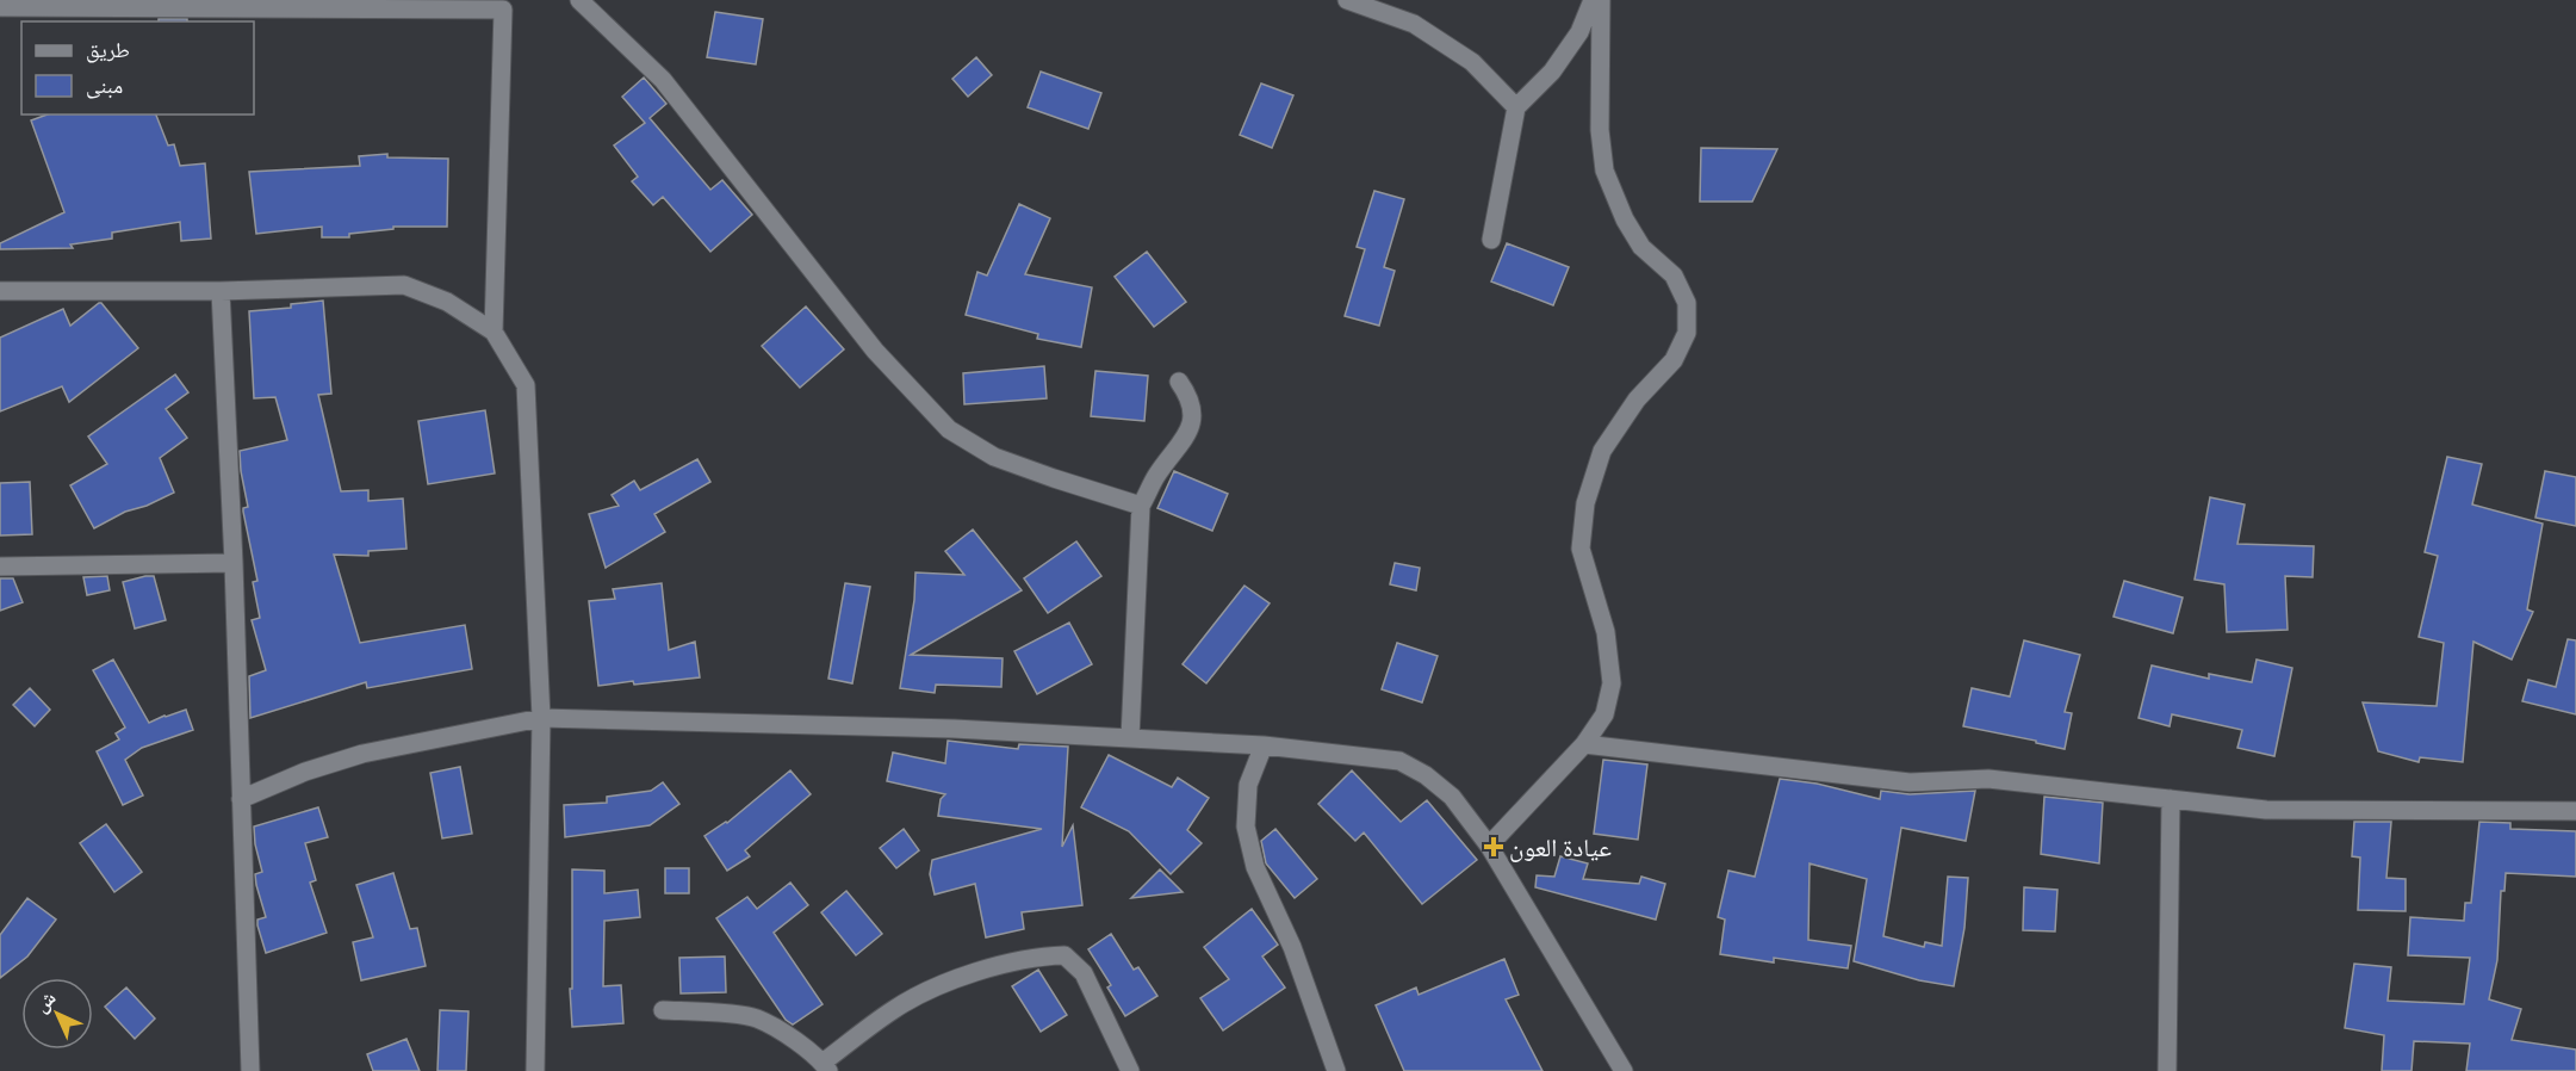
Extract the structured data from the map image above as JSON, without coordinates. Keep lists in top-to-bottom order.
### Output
{
  "places": {
    "health": ["عيادة العون"]
  },
  "legend": ["طريق", "مبنى"],
  "north": "top left"
}
